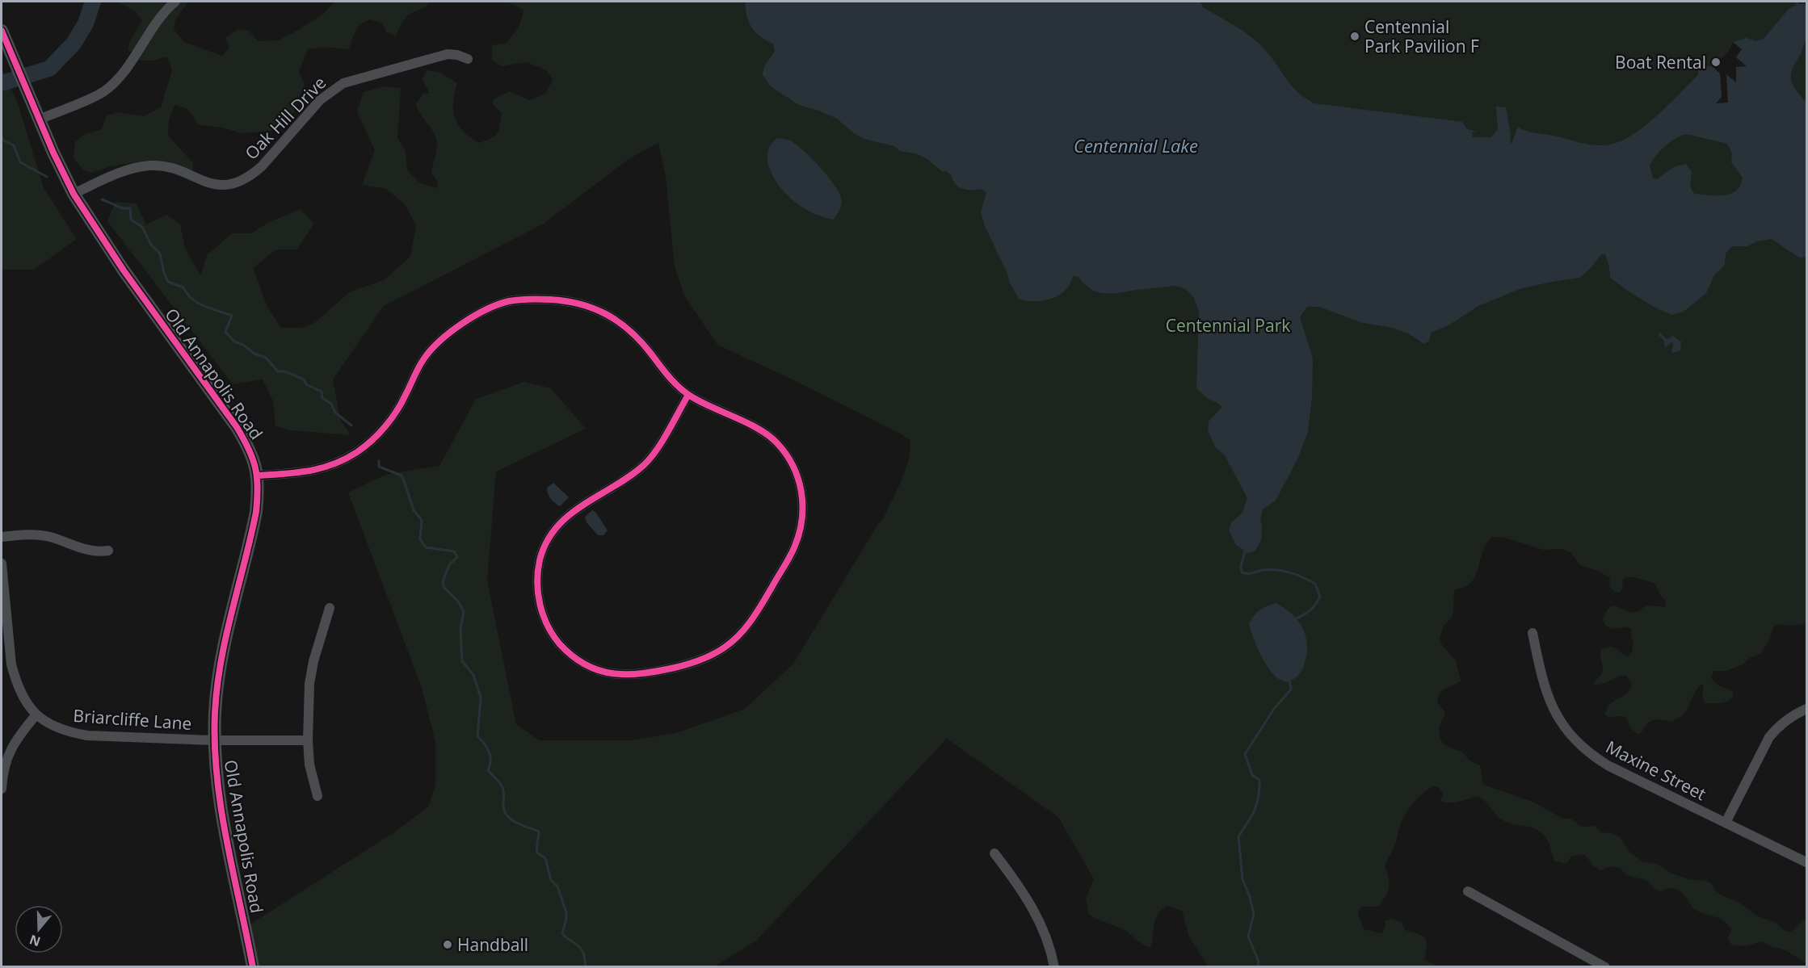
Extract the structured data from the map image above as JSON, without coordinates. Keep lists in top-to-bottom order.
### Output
{
  "streets": {
    "street": [
      "Oak Hill Drive",
      "Old Annapolis Road",
      "Briarcliffe Lane",
      "Maxine Street"
    ]
  },
  "crossings": [
    ["Oak Hill Drive", "Old Annapolis Road"],
    ["Old Annapolis Road", "Briarcliffe Lane"]
  ],
  "water": ["Centennial Lake"],
  "parks": ["Centennial Park"],
  "places": ["Centennial Park Pavilion F", "Boat Rental", "Handball"],
  "north": "bottom"
}
